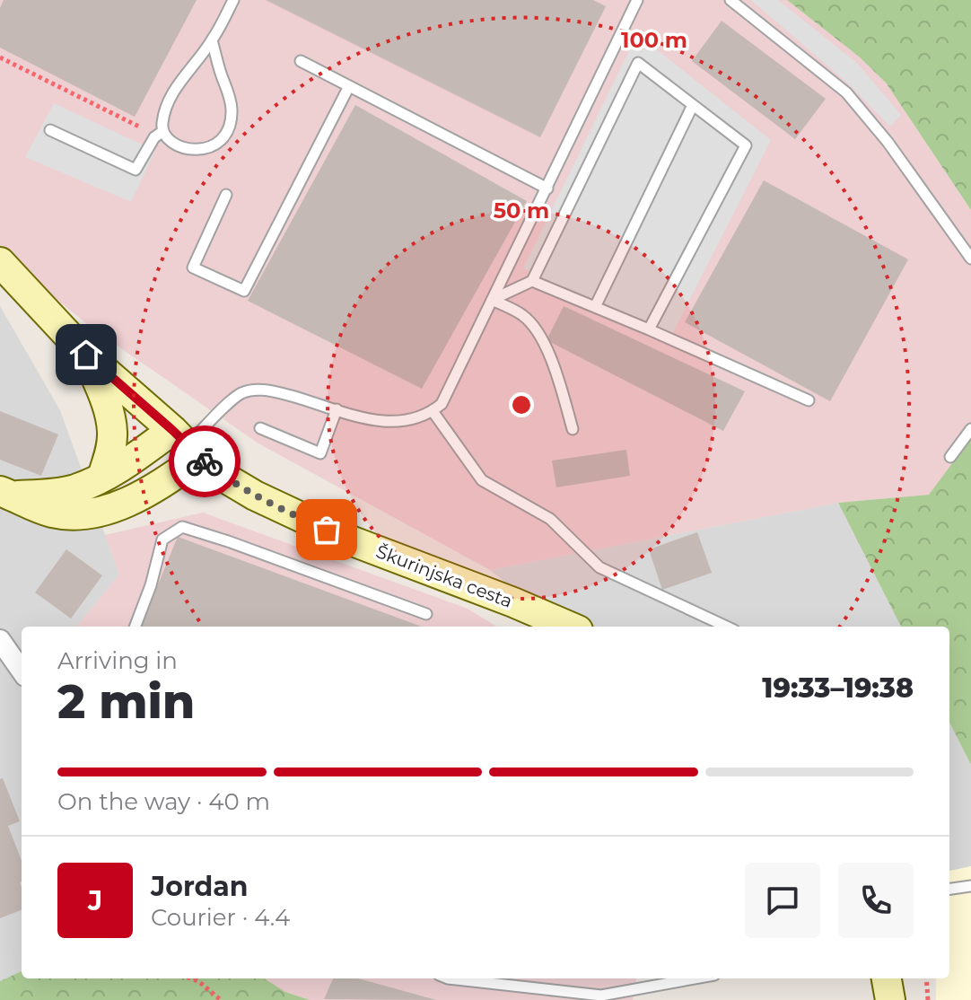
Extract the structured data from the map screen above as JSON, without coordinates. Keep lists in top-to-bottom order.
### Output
{
  "streets": {
    "street": ["Škurinjska cesta"]
  },
  "page": {
    "heading": ["2 min", "Arriving in", "19:33–19:38"],
    "panel": ["Jordan", "Courier · 4.4"],
    "bar": "On the way · 40 m",
    "round": "J"
  },
  "rings": ["100 m", "50 m"]
}
